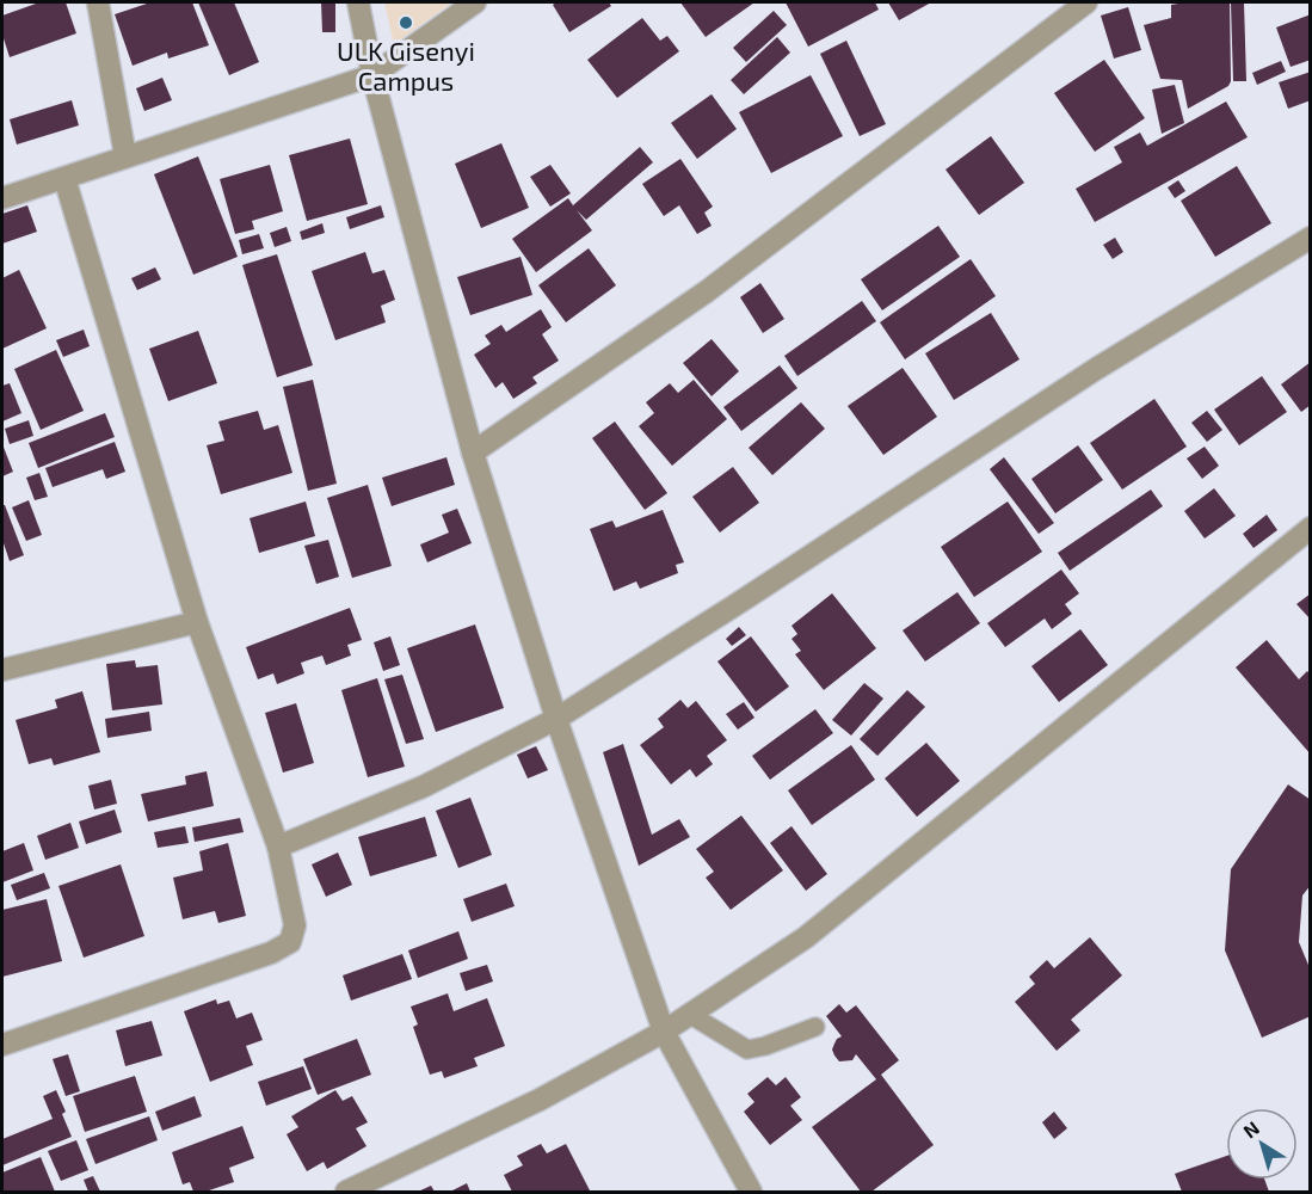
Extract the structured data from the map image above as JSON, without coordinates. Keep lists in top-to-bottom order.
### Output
{
  "places": ["ULK Gisenyi Campus"],
  "north": "top left"
}
